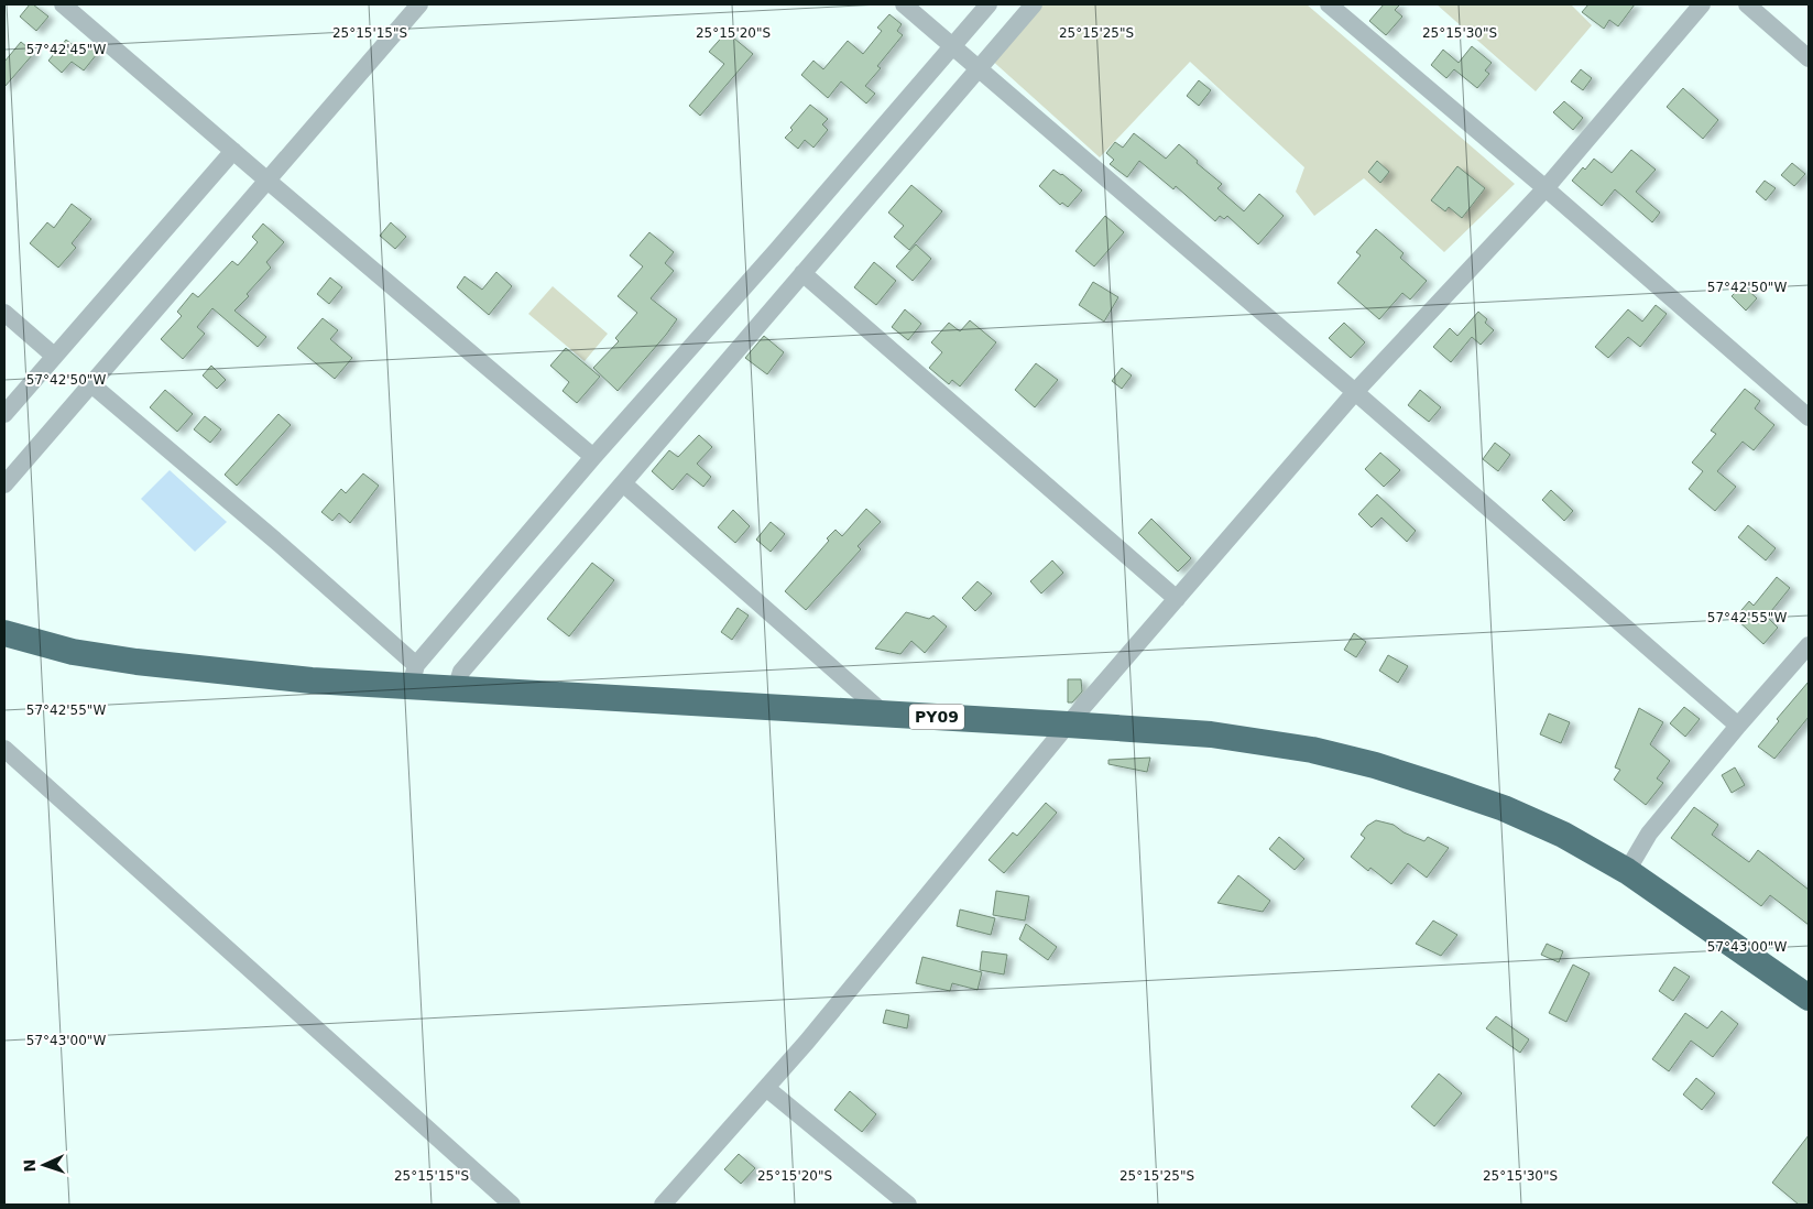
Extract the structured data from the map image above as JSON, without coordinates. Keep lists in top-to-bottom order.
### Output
{
  "streets": {
    "highway": ["PY09"]
  },
  "north": "left",
  "coordinates": [
    "25°15'15\"S",
    "25°15'20\"S",
    "25°15'25\"S",
    "25°15'30\"S",
    "57°42'45\"W",
    "57°42'50\"W",
    "57°42'55\"W",
    "57°43'00\"W"
  ]
}
